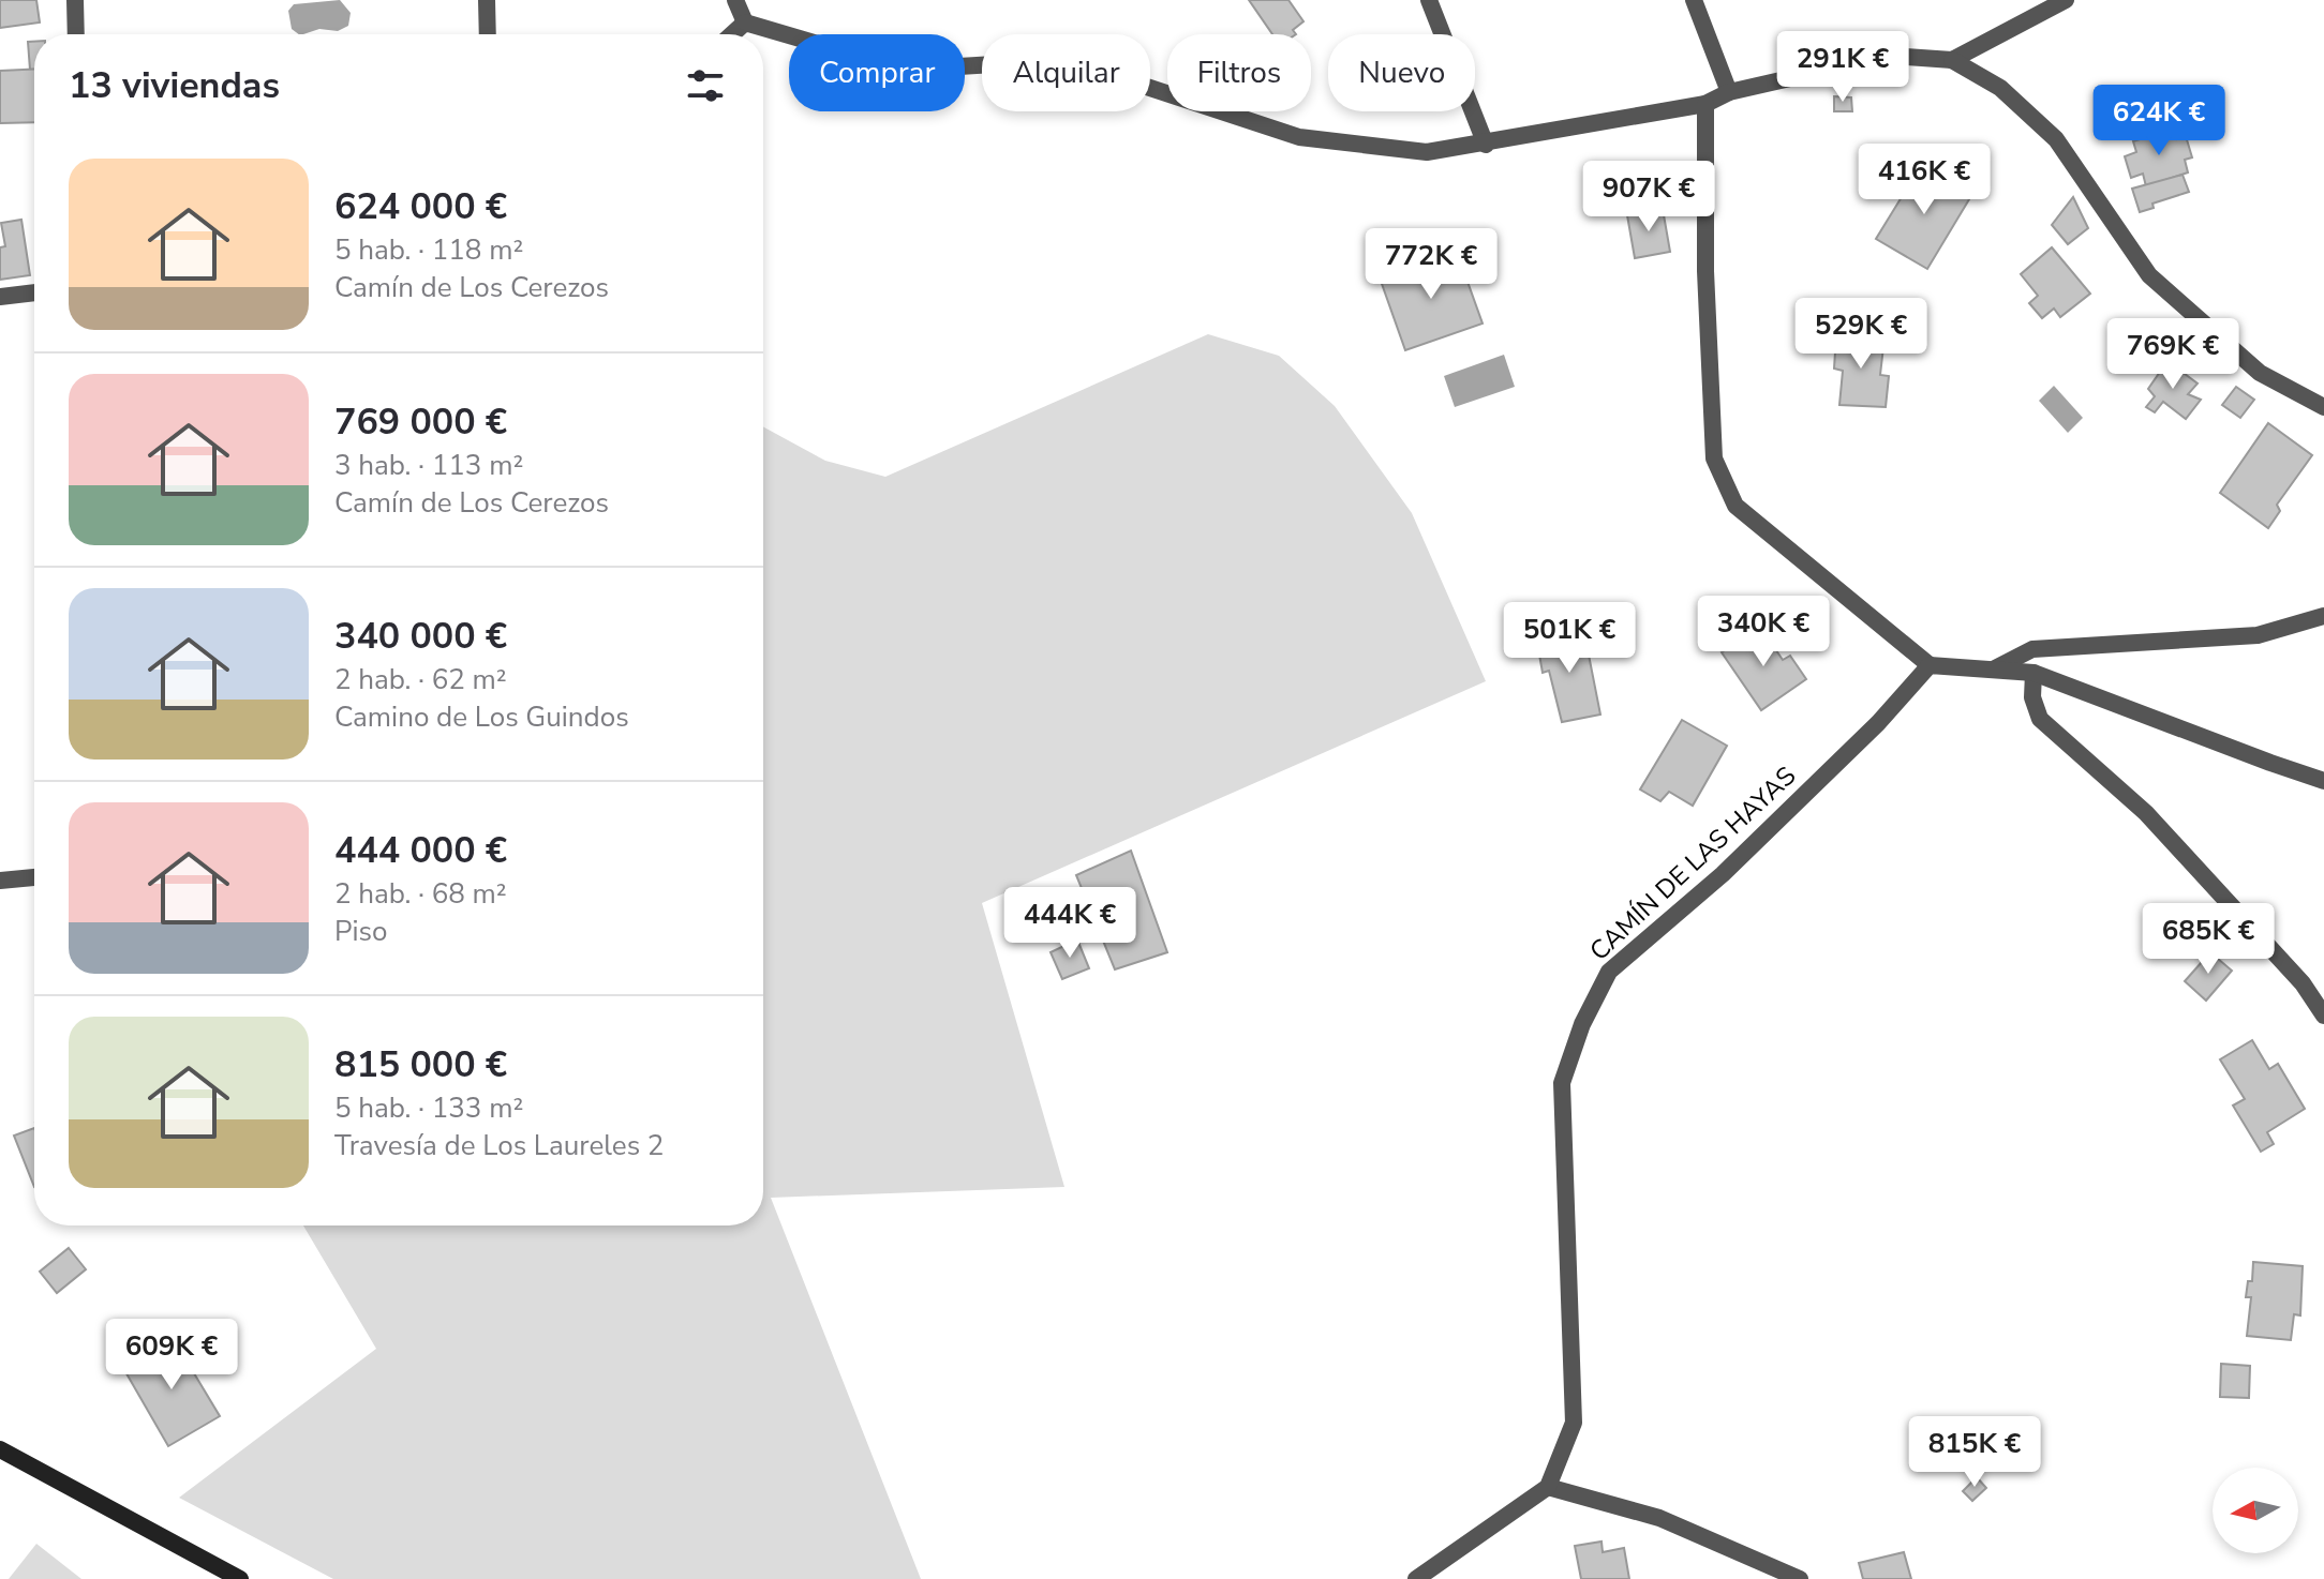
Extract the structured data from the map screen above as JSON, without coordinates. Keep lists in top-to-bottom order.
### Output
{
  "streets": {
    "street": ["CAMÍN DE LAS HAYAS"]
  },
  "north": "left",
  "page": {
    "price": [
      "291K €",
      "624K €",
      "416K €",
      "907K €",
      "772K €",
      "529K €",
      "769K €",
      "340K €",
      "501K €",
      "444K €",
      "685K €",
      "609K €",
      "815K €"
    ],
    "chip": [
      "Comprar",
      "Alquilar",
      "Filtros",
      "Nuevo"
    ],
    "heading": "13 viviendas",
    "list": [
      {
        "name": "624 000 €",
        "note": "5 hab. · 118 m² · Camín de Los Cerezos"
      },
      {
        "name": "769 000 €",
        "note": "3 hab. · 113 m² · Camín de Los Cerezos"
      },
      {
        "name": "340 000 €",
        "note": "2 hab. · 62 m² · Camino de Los Guindos"
      },
      {
        "name": "444 000 €",
        "note": "2 hab. · 68 m² · Piso"
      },
      {
        "name": "815 000 €",
        "note": "5 hab. · 133 m² · Travesía de Los Laureles 2"
      }
    ]
  }
}
